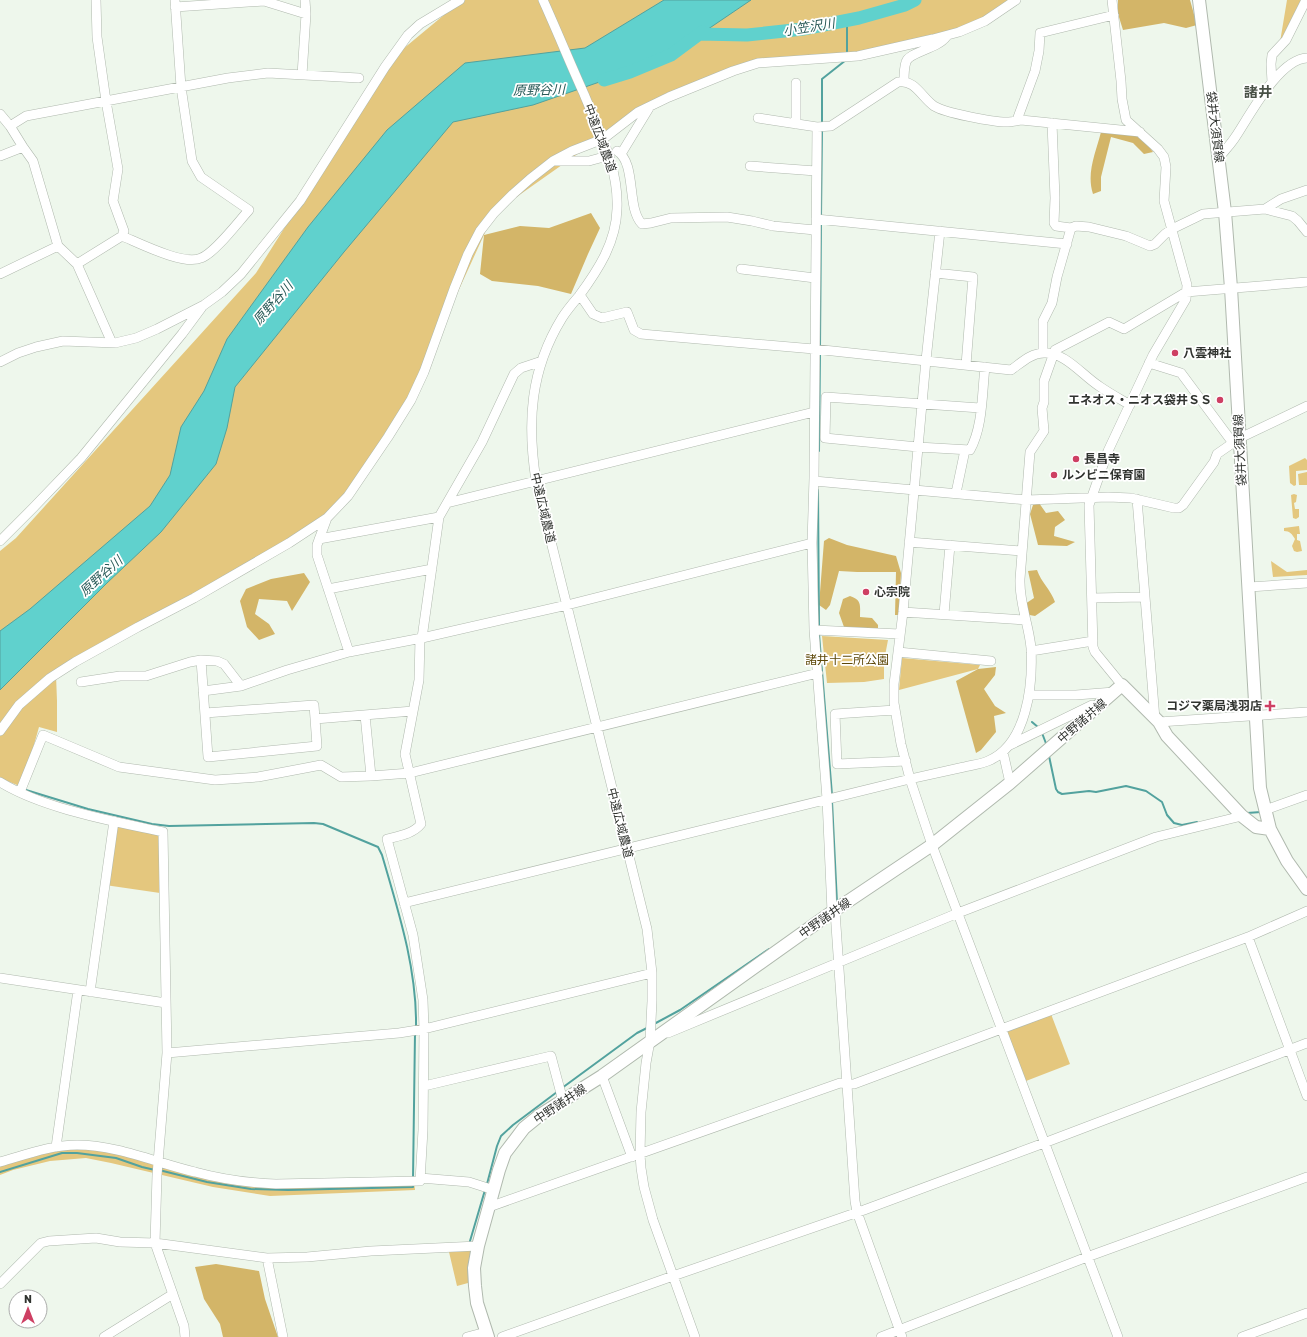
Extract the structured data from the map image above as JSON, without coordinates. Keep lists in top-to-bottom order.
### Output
{
  "streets": {
    "main road": ["袋井大須賀線", "中野諸井線"],
    "street": ["中遠広域農道"]
  },
  "crossings": [
    ["中遠広域農道", "中野諸井線"]
  ],
  "districts": ["諸井"],
  "water": ["小笠沢川", "原野谷川"],
  "parks": ["諸井十二所公園"],
  "places": {
    "other": [
      "八雲神社",
      "エネオス・ニオス袋井ＳＳ",
      "長昌寺",
      "ルンビニ保育園",
      "心宗院"
    ],
    "health": ["コジマ薬局浅羽店"]
  },
  "north": "top"
}
